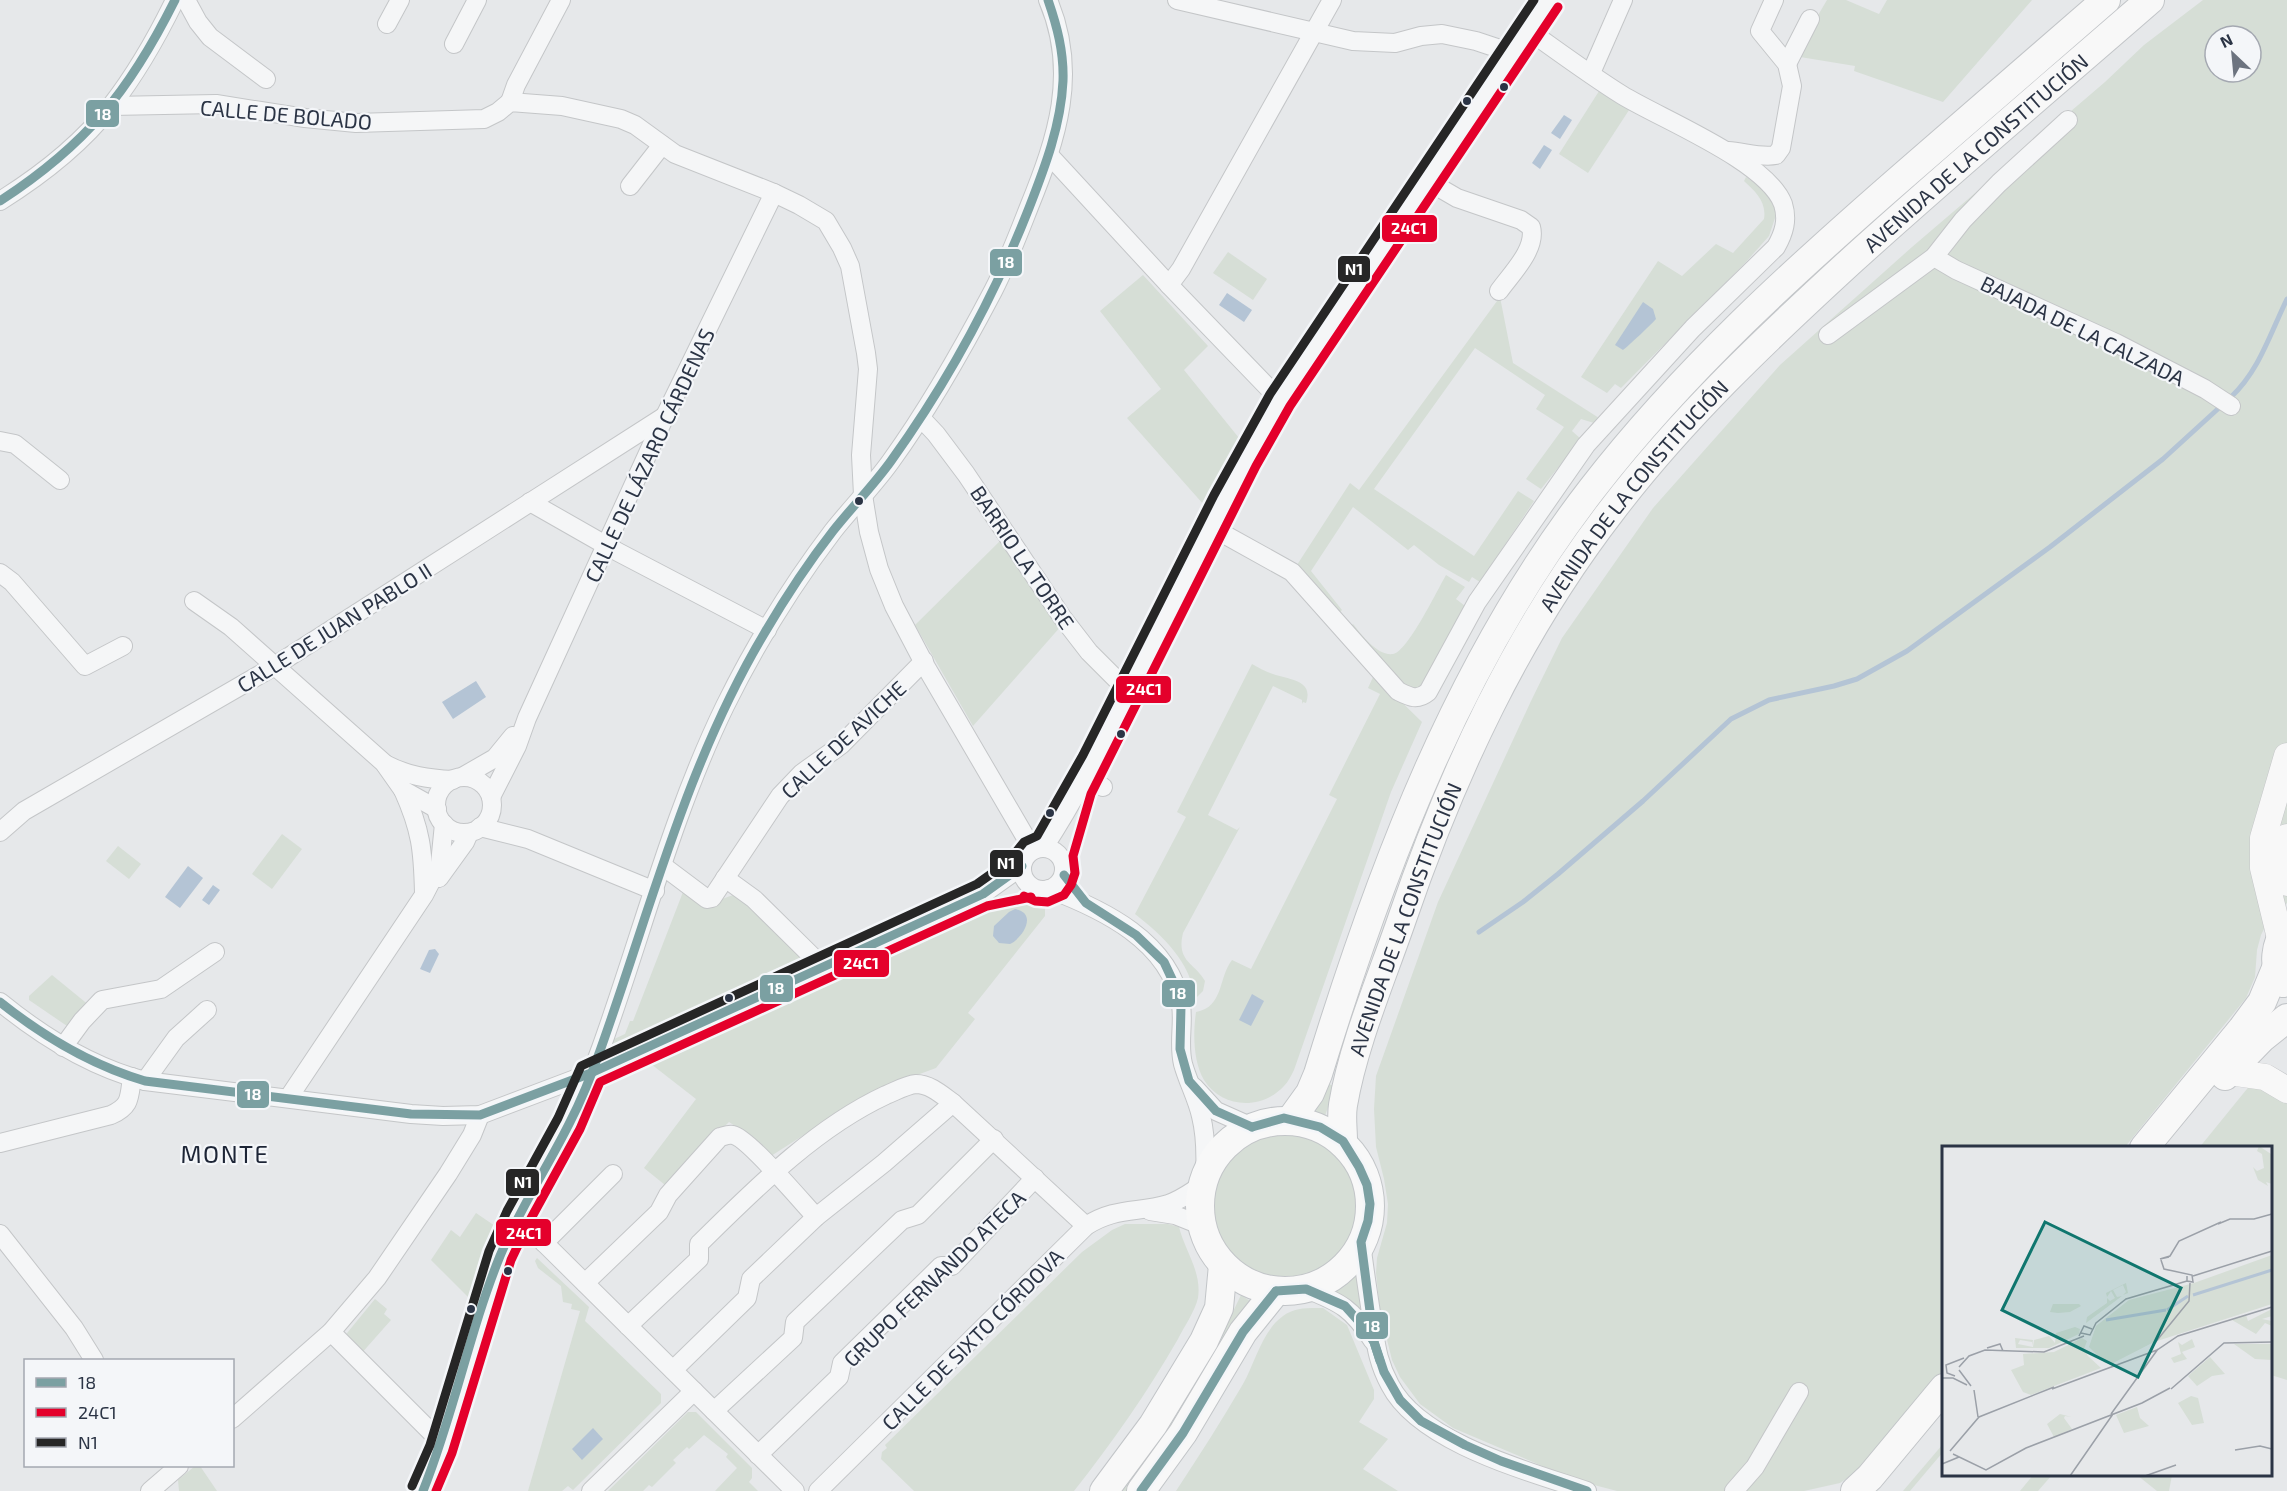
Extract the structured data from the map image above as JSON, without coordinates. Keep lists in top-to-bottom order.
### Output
{
  "streets": {
    "main road": ["AVENIDA DE LA CONSTITUCIÓN"],
    "street": [
      "CALLE DE BOLADO",
      "BAJADA DE LA CALZADA",
      "CALLE DE LÁZARO CÁRDENAS",
      "BARRIO LA TORRE",
      "CALLE DE JUAN PABLO II",
      "CALLE DE AVICHE",
      "GRUPO FERNANDO ATECA",
      "CALLE DE SIXTO CÓRDOVA"
    ]
  },
  "crossings": [
    ["AVENIDA DE LA CONSTITUCIÓN", "CALLE DE SIXTO CÓRDOVA"],
    ["CALLE DE LÁZARO CÁRDENAS", "CALLE DE JUAN PABLO II"],
    ["CALLE DE LÁZARO CÁRDENAS", "CALLE DE AVICHE"],
    ["GRUPO FERNANDO ATECA", "CALLE DE SIXTO CÓRDOVA"]
  ],
  "districts": ["MONTE"],
  "lines": ["transit line 18", "transit line N1", "transit line 24C1"],
  "legend": ["18", "24C1", "N1"],
  "north": "top left"
}
